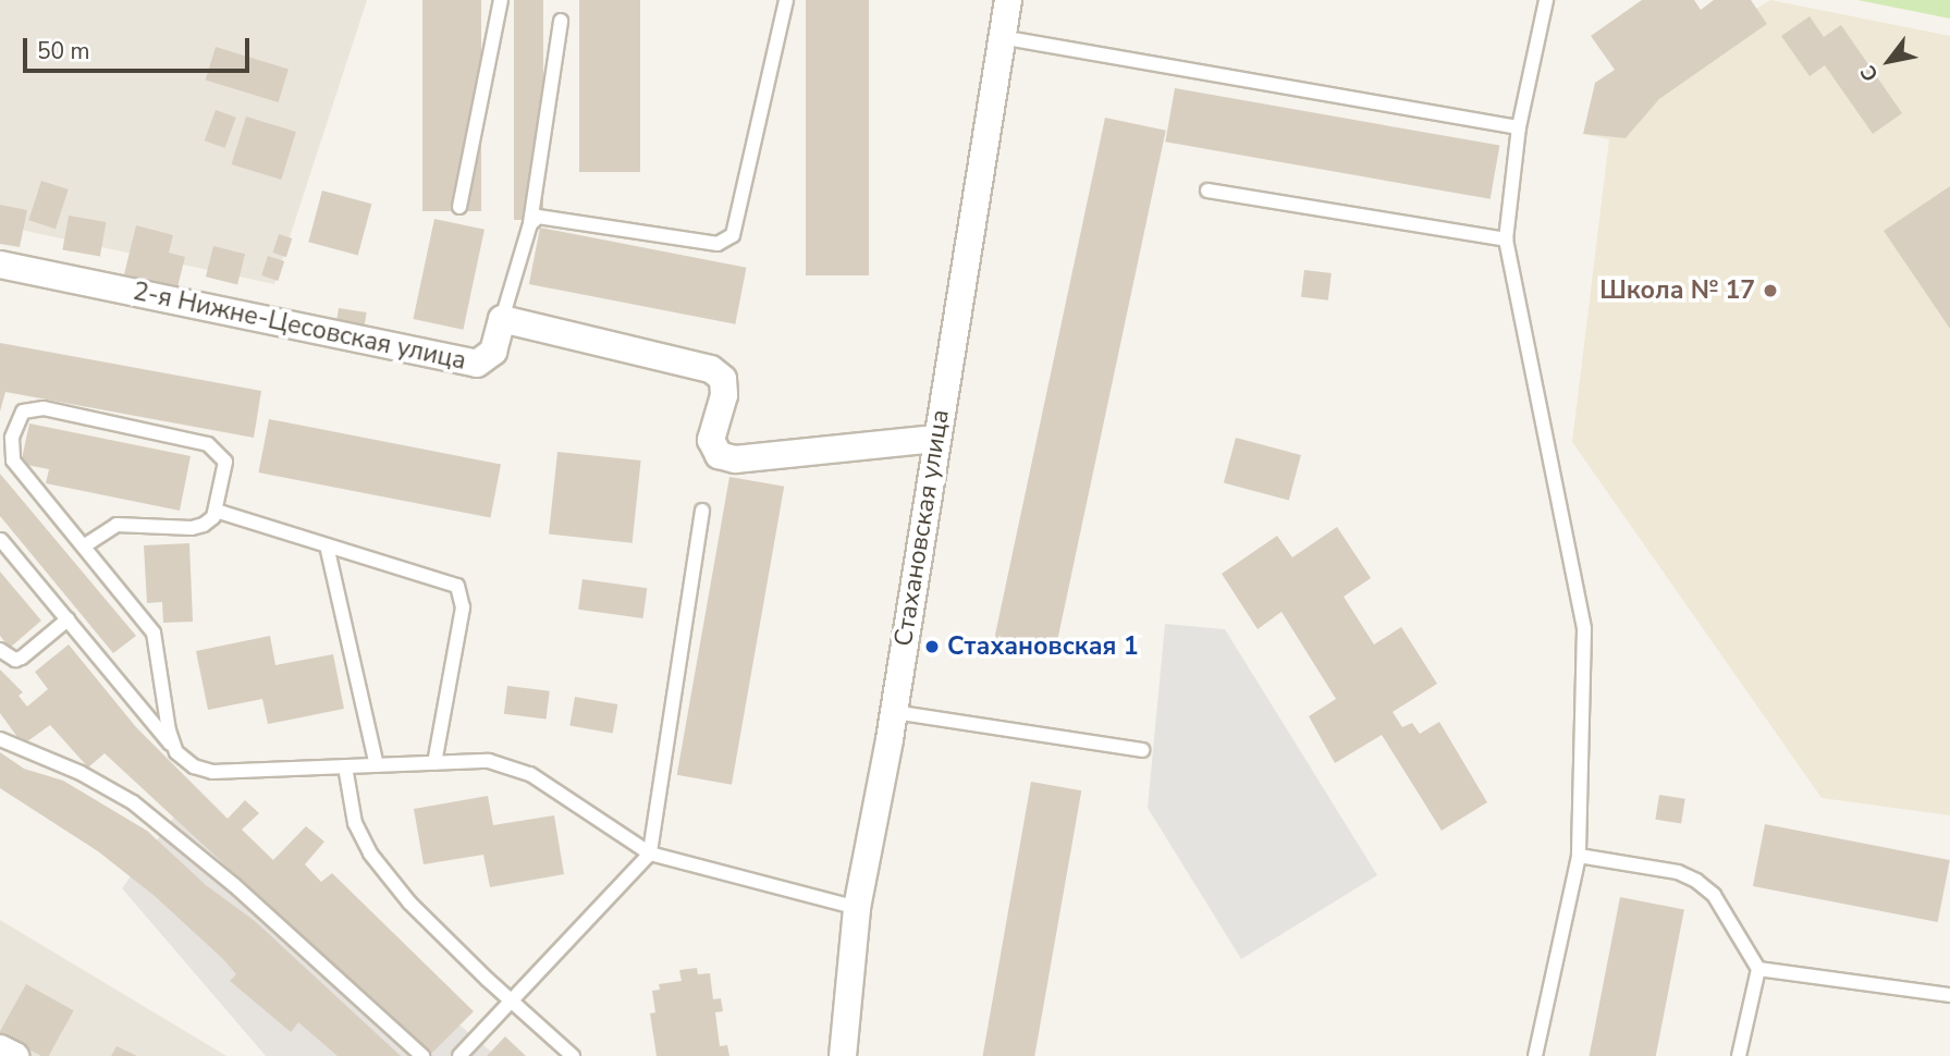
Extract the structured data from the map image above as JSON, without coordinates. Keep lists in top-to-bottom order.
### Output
{
  "streets": {
    "street": ["2-я Нижне-Цесовская улица", "Стахановская улица"]
  },
  "places": ["Школа № 17", "Стахановская 1"],
  "scale_bar": "50 m",
  "north": "bottom left"
}
